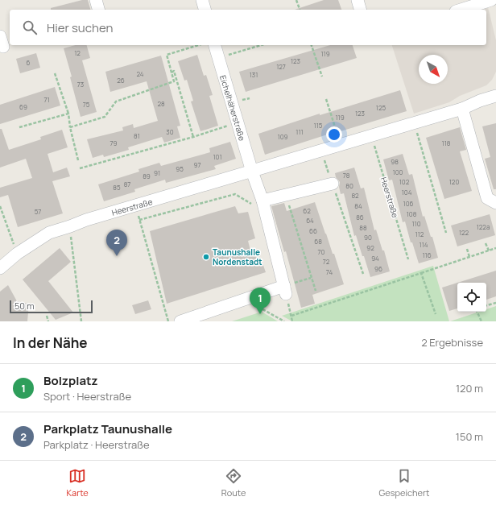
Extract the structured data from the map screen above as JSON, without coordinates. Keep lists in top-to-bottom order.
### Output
{
  "streets": {
    "street": ["Eichelhäherstraße", "Heerstraße"]
  },
  "crossings": [
    ["Eichelhäherstraße", "Heerstraße"]
  ],
  "places": ["Taunushalle Nordenstadt"],
  "house_numbers": [
    "12",
    "119",
    "123",
    "6",
    "127",
    "24",
    "131",
    "26",
    "73",
    "71",
    "28",
    "75",
    "69",
    "125",
    "123",
    "119",
    "115",
    "30",
    "111",
    "81",
    "109",
    "79",
    "118",
    "101",
    "98",
    "97",
    "95",
    "100",
    "91",
    "78",
    "89",
    "102",
    "120",
    "87",
    "80",
    "85",
    "104",
    "82",
    "106",
    "84",
    "62",
    "57",
    "108",
    "86",
    "64",
    "110",
    "122a",
    "88",
    "66",
    "122",
    "112",
    "90",
    "68",
    "114",
    "92",
    "70",
    "116",
    "94",
    "72",
    "96",
    "74"
  ],
  "scale_bar": "50 m",
  "north": "bottom right",
  "page": {
    "search": "Hier suchen",
    "pins": ["2", "1"],
    "scale": "50 m",
    "heading": ["In der Nähe", "2 Ergebnisse"],
    "list": [
      {
        "mark": "1",
        "name": "Bolzplatz",
        "note": "Sport · Heerstraße",
        "value": "120 m"
      },
      {
        "mark": "2",
        "name": "Parkplatz Taunushalle",
        "note": "Parkplatz · Heerstraße",
        "value": "150 m"
      }
    ],
    "nav": ["Karte", "Route", "Gespeichert"]
  }
}
